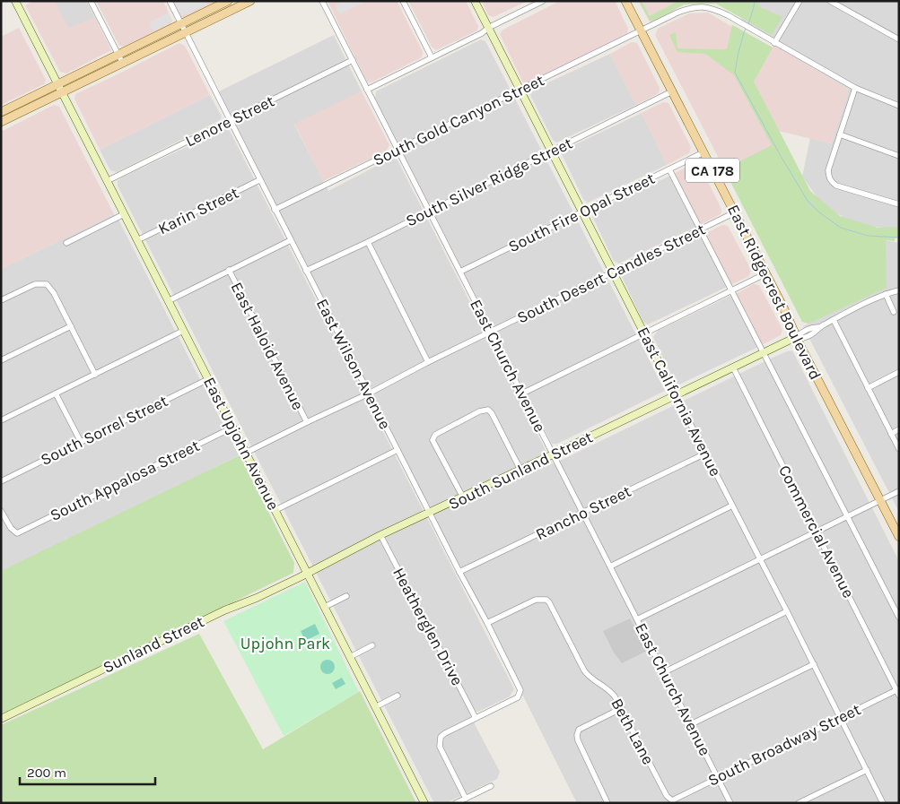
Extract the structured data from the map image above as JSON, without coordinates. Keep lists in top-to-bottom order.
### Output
{
  "streets": {
    "main road": ["CA 178", "East Ridgecrest Boulevard"],
    "street": [
      "South Gold Canyon Street",
      "Lenore Street",
      "South Silver Ridge Street",
      "Karin Street",
      "South Fire Opal Street",
      "South Desert Candles Street",
      "East Haloid Avenue",
      "East Wilson Avenue",
      "East Church Avenue",
      "East California Avenue",
      "South Sorrel Street",
      "East Upjohn Avenue",
      "South Sunland Street",
      "South Appalosa Street",
      "Rancho Street",
      "Commercial Avenue",
      "Heatherglen Drive",
      "Sunland Street",
      "Beth Lane",
      "South Broadway Street"
    ]
  },
  "crossings": [
    ["South Gold Canyon Street", "East Ridgecrest Boulevard"],
    ["South Gold Canyon Street", "East Wilson Avenue"],
    ["South Gold Canyon Street", "East Church Avenue"],
    ["South Gold Canyon Street", "East California Avenue"],
    ["Lenore Street", "East Wilson Avenue"],
    ["Lenore Street", "East Church Avenue"],
    ["Lenore Street", "East Upjohn Avenue"],
    ["South Silver Ridge Street", "East Ridgecrest Boulevard"],
    ["South Silver Ridge Street", "East Wilson Avenue"],
    ["South Silver Ridge Street", "East Church Avenue"],
    ["South Silver Ridge Street", "East California Avenue"],
    ["Karin Street", "East Wilson Avenue"],
    ["Karin Street", "East Upjohn Avenue"],
    ["South Fire Opal Street", "East Ridgecrest Boulevard"],
    ["South Fire Opal Street", "East Church Avenue"],
    ["South Fire Opal Street", "East California Avenue"],
    ["South Desert Candles Street", "East Ridgecrest Boulevard"],
    ["South Desert Candles Street", "East Haloid Avenue"],
    ["South Desert Candles Street", "East Wilson Avenue"],
    ["South Desert Candles Street", "East Church Avenue"],
    ["South Desert Candles Street", "East California Avenue"],
    ["South Desert Candles Street", "East Upjohn Avenue"],
    ["East Wilson Avenue", "South Sunland Street"],
    ["East Wilson Avenue", "Rancho Street"],
    ["East Wilson Avenue", "Heatherglen Drive"],
    ["East Wilson Avenue", "Beth Lane"],
    ["East Church Avenue", "South Sunland Street"],
    ["East Church Avenue", "Rancho Street"],
    ["East Church Avenue", "South Broadway Street"],
    ["East California Avenue", "South Sunland Street"],
    ["East California Avenue", "Rancho Street"],
    ["East California Avenue", "South Broadway Street"],
    ["South Sorrel Street", "East Upjohn Avenue"],
    ["East Upjohn Avenue", "South Sunland Street"],
    ["East Upjohn Avenue", "South Appalosa Street"],
    ["East Upjohn Avenue", "Sunland Street"],
    ["South Sunland Street", "Commercial Avenue"],
    ["South Sunland Street", "Heatherglen Drive"],
    ["South Sunland Street", "Sunland Street"],
    ["Commercial Avenue", "South Broadway Street"],
    ["Beth Lane", "South Broadway Street"]
  ],
  "parks": ["Upjohn Park"],
  "scale_bar": "200 m"
}
